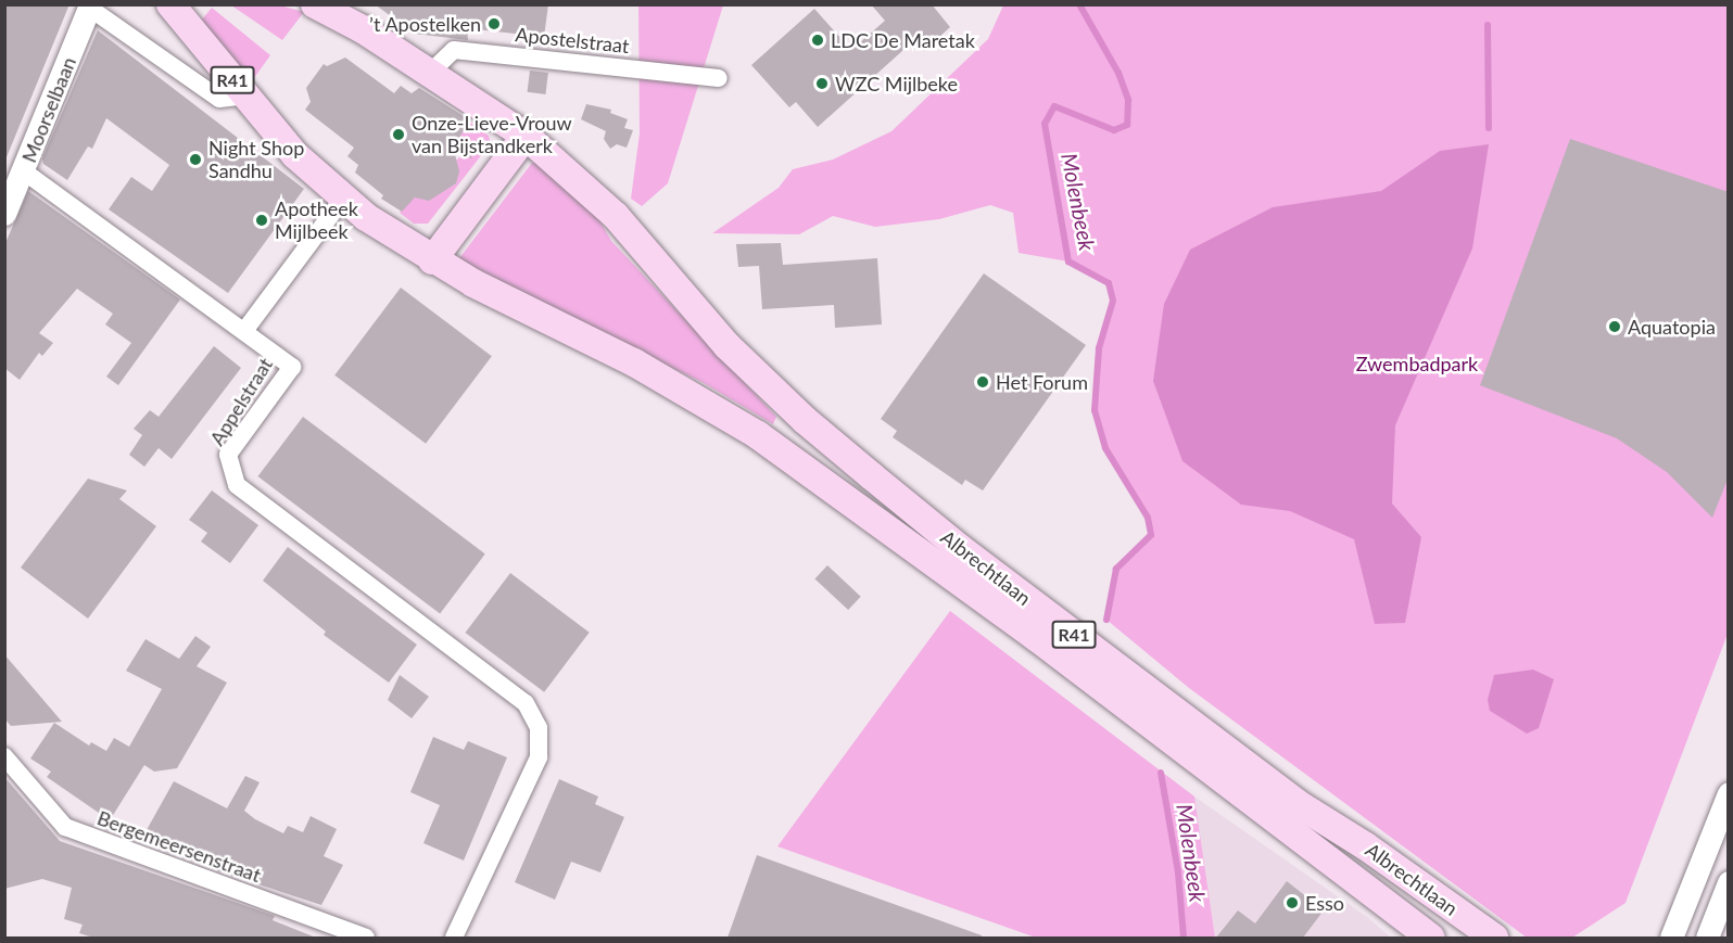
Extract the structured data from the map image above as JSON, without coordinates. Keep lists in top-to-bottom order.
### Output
{
  "streets": {
    "main road": ["R41", "Albrechtlaan"],
    "street": [
      "Apostelstraat",
      "Moorselbaan",
      "Appelstraat",
      "Bergemeersenstraat"
    ]
  },
  "crossings": [
    ["Apostelstraat", "R41"],
    ["R41", "Albrechtlaan"],
    ["Moorselbaan", "Appelstraat"]
  ],
  "water": ["Molenbeek"],
  "parks": ["Zwembadpark"],
  "places": [
    "’t Apostelken",
    "LDC De Maretak",
    "WZC Mijlbeke",
    "Onze-Lieve-Vrouw van Bijstandkerk",
    "Night Shop Sandhu",
    "Apotheek Mijlbeek",
    "Aquatopia",
    "Het Forum",
    "Esso"
  ]
}
